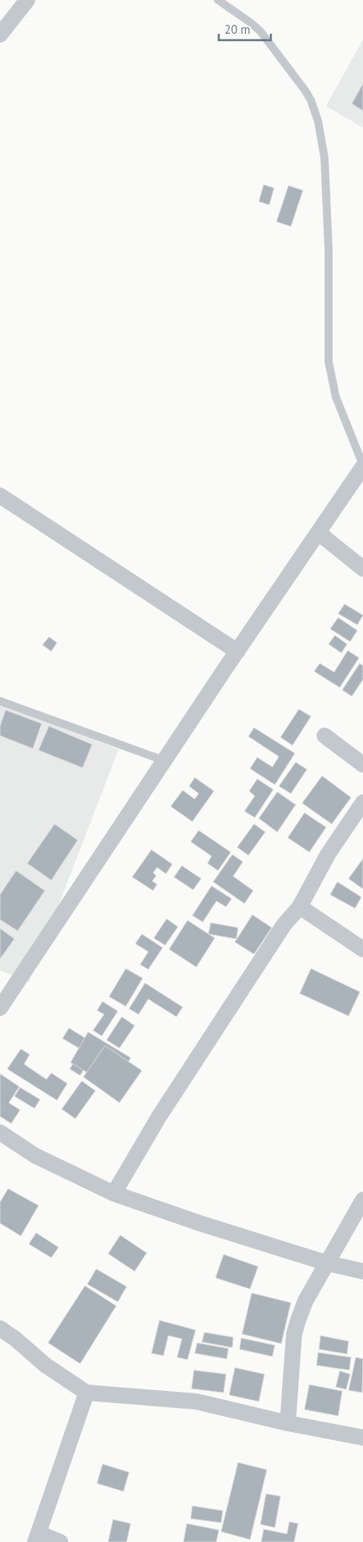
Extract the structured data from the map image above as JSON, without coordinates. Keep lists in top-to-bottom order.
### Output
{
  "scale_bar": "20 m"
}
